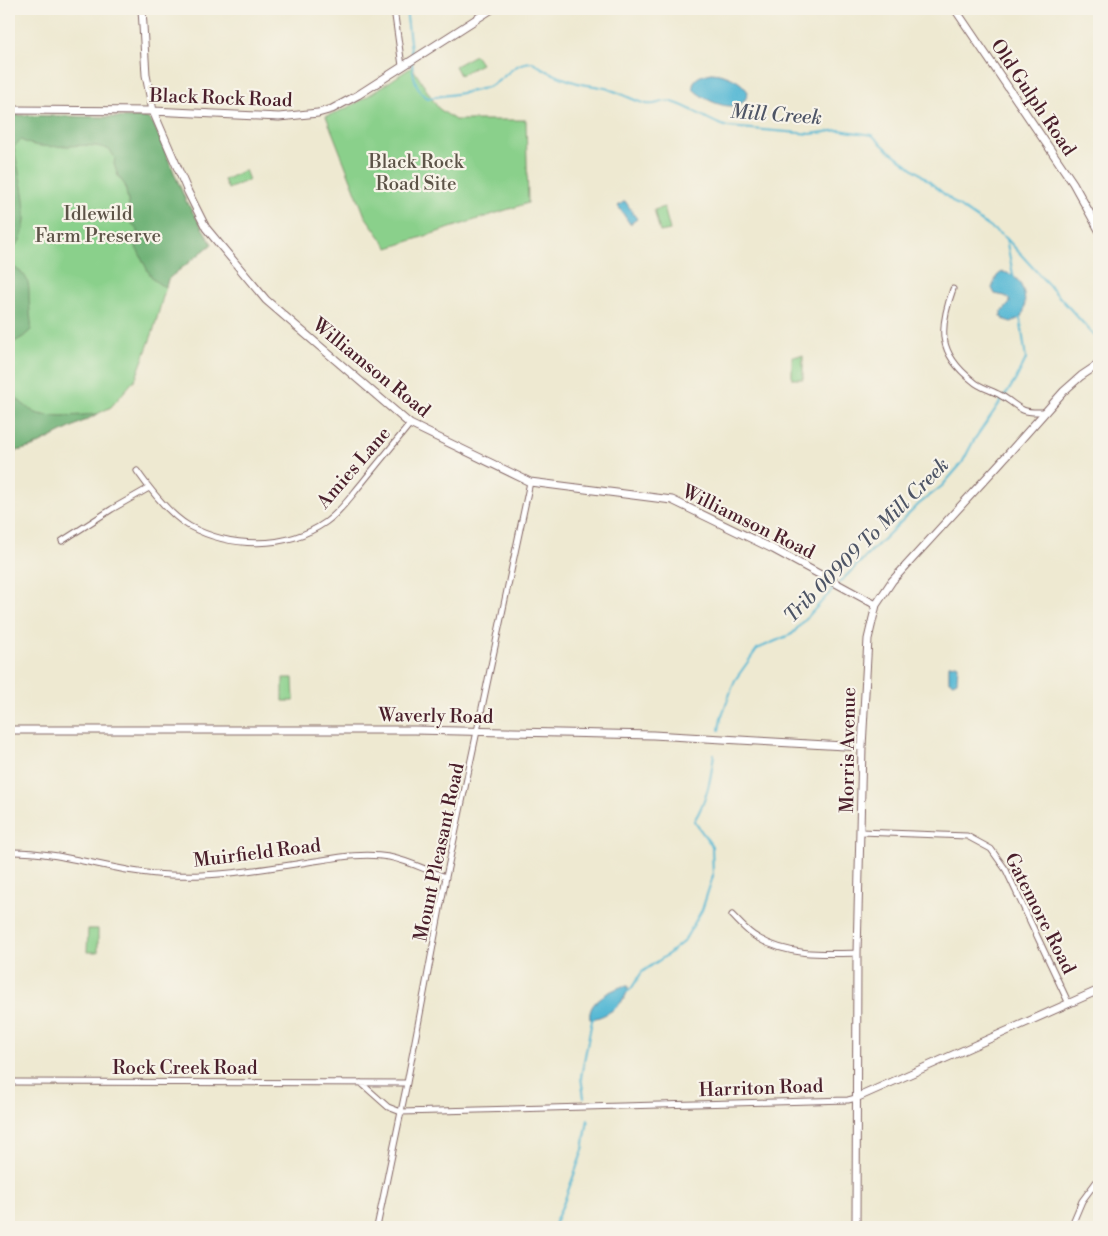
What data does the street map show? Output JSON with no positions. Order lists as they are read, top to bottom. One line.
{"streets":{"street":["Black Rock Road","Old Gulph Road","Williamson Road","Amies Lane","Waverly Road","Morris Avenue","Muirfield Road","Mount Pleasant Road","Gatemore Road","Rock Creek Road","Harriton Road"]},"crossings":[["Black Rock Road","Williamson Road"],["Williamson Road","Amies Lane"],["Williamson Road","Morris Avenue"],["Williamson Road","Mount Pleasant Road"],["Waverly Road","Morris Avenue"],["Waverly Road","Mount Pleasant Road"],["Morris Avenue","Gatemore Road"],["Morris Avenue","Harriton Road"],["Muirfield Road","Mount Pleasant Road"],["Mount Pleasant Road","Rock Creek Road"],["Mount Pleasant Road","Harriton Road"],["Gatemore Road","Harriton Road"]],"water":["Mill Creek","Trib 00909 To Mill Creek"],"parks":["Black Rock Road Site","Idlewild Farm Preserve"]}
